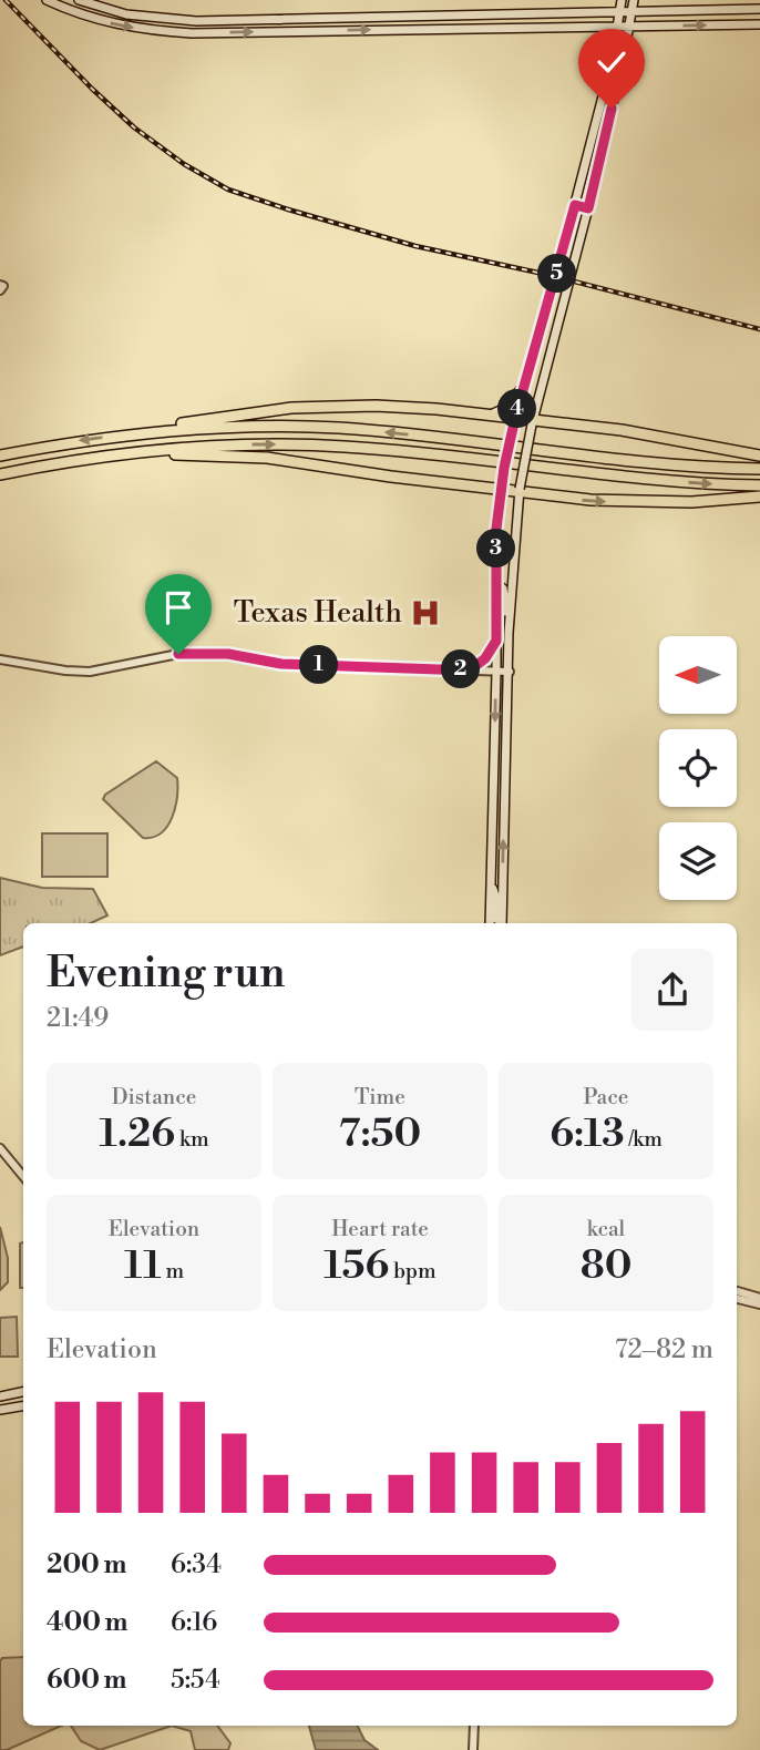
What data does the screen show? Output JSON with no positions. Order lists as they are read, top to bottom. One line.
{"places":{"hospital":["Texas Health"]},"north":"left","page":{"pins":["5","4","3","1","2"],"heading":["Evening run","21:49"],"stats":[["Distance","1.26 km"],["Time","7:50"],["Pace","6:13 /km"],["Elevation","11 m"],["Heart rate","156 bpm"],["kcal","80"]],"chart":["Elevation","72–82 m"],"list":[{"name":"200 m","note":"6:34"},{"name":"400 m","note":"6:16"},{"name":"600 m","note":"5:54"}]}}
